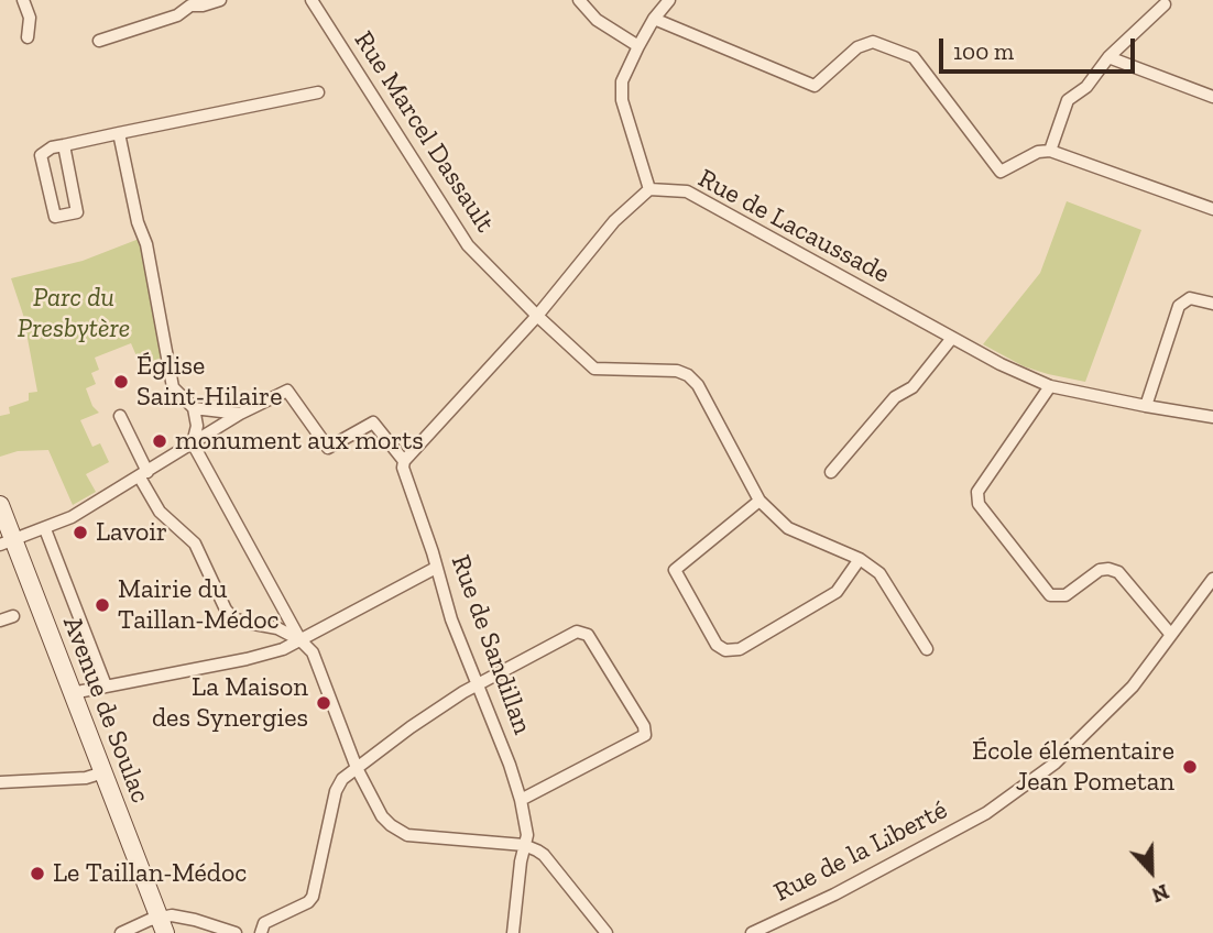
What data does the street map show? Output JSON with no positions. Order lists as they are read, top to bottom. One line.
{"streets":{"main road":["Avenue de Soulac"],"street":["Rue Marcel Dassault","Rue de Lacaussade","Rue de Sandillan","Rue de la Liberté"]},"parks":["Parc du Presbytère"],"places":["Église Saint-Hilaire","monument aux morts","Lavoir","Mairie du Taillan-Médoc","La Maison des Synergies","École élémentaire Jean Pometan","Le Taillan-Médoc"],"scale_bar":"100 m","north":"bottom"}
